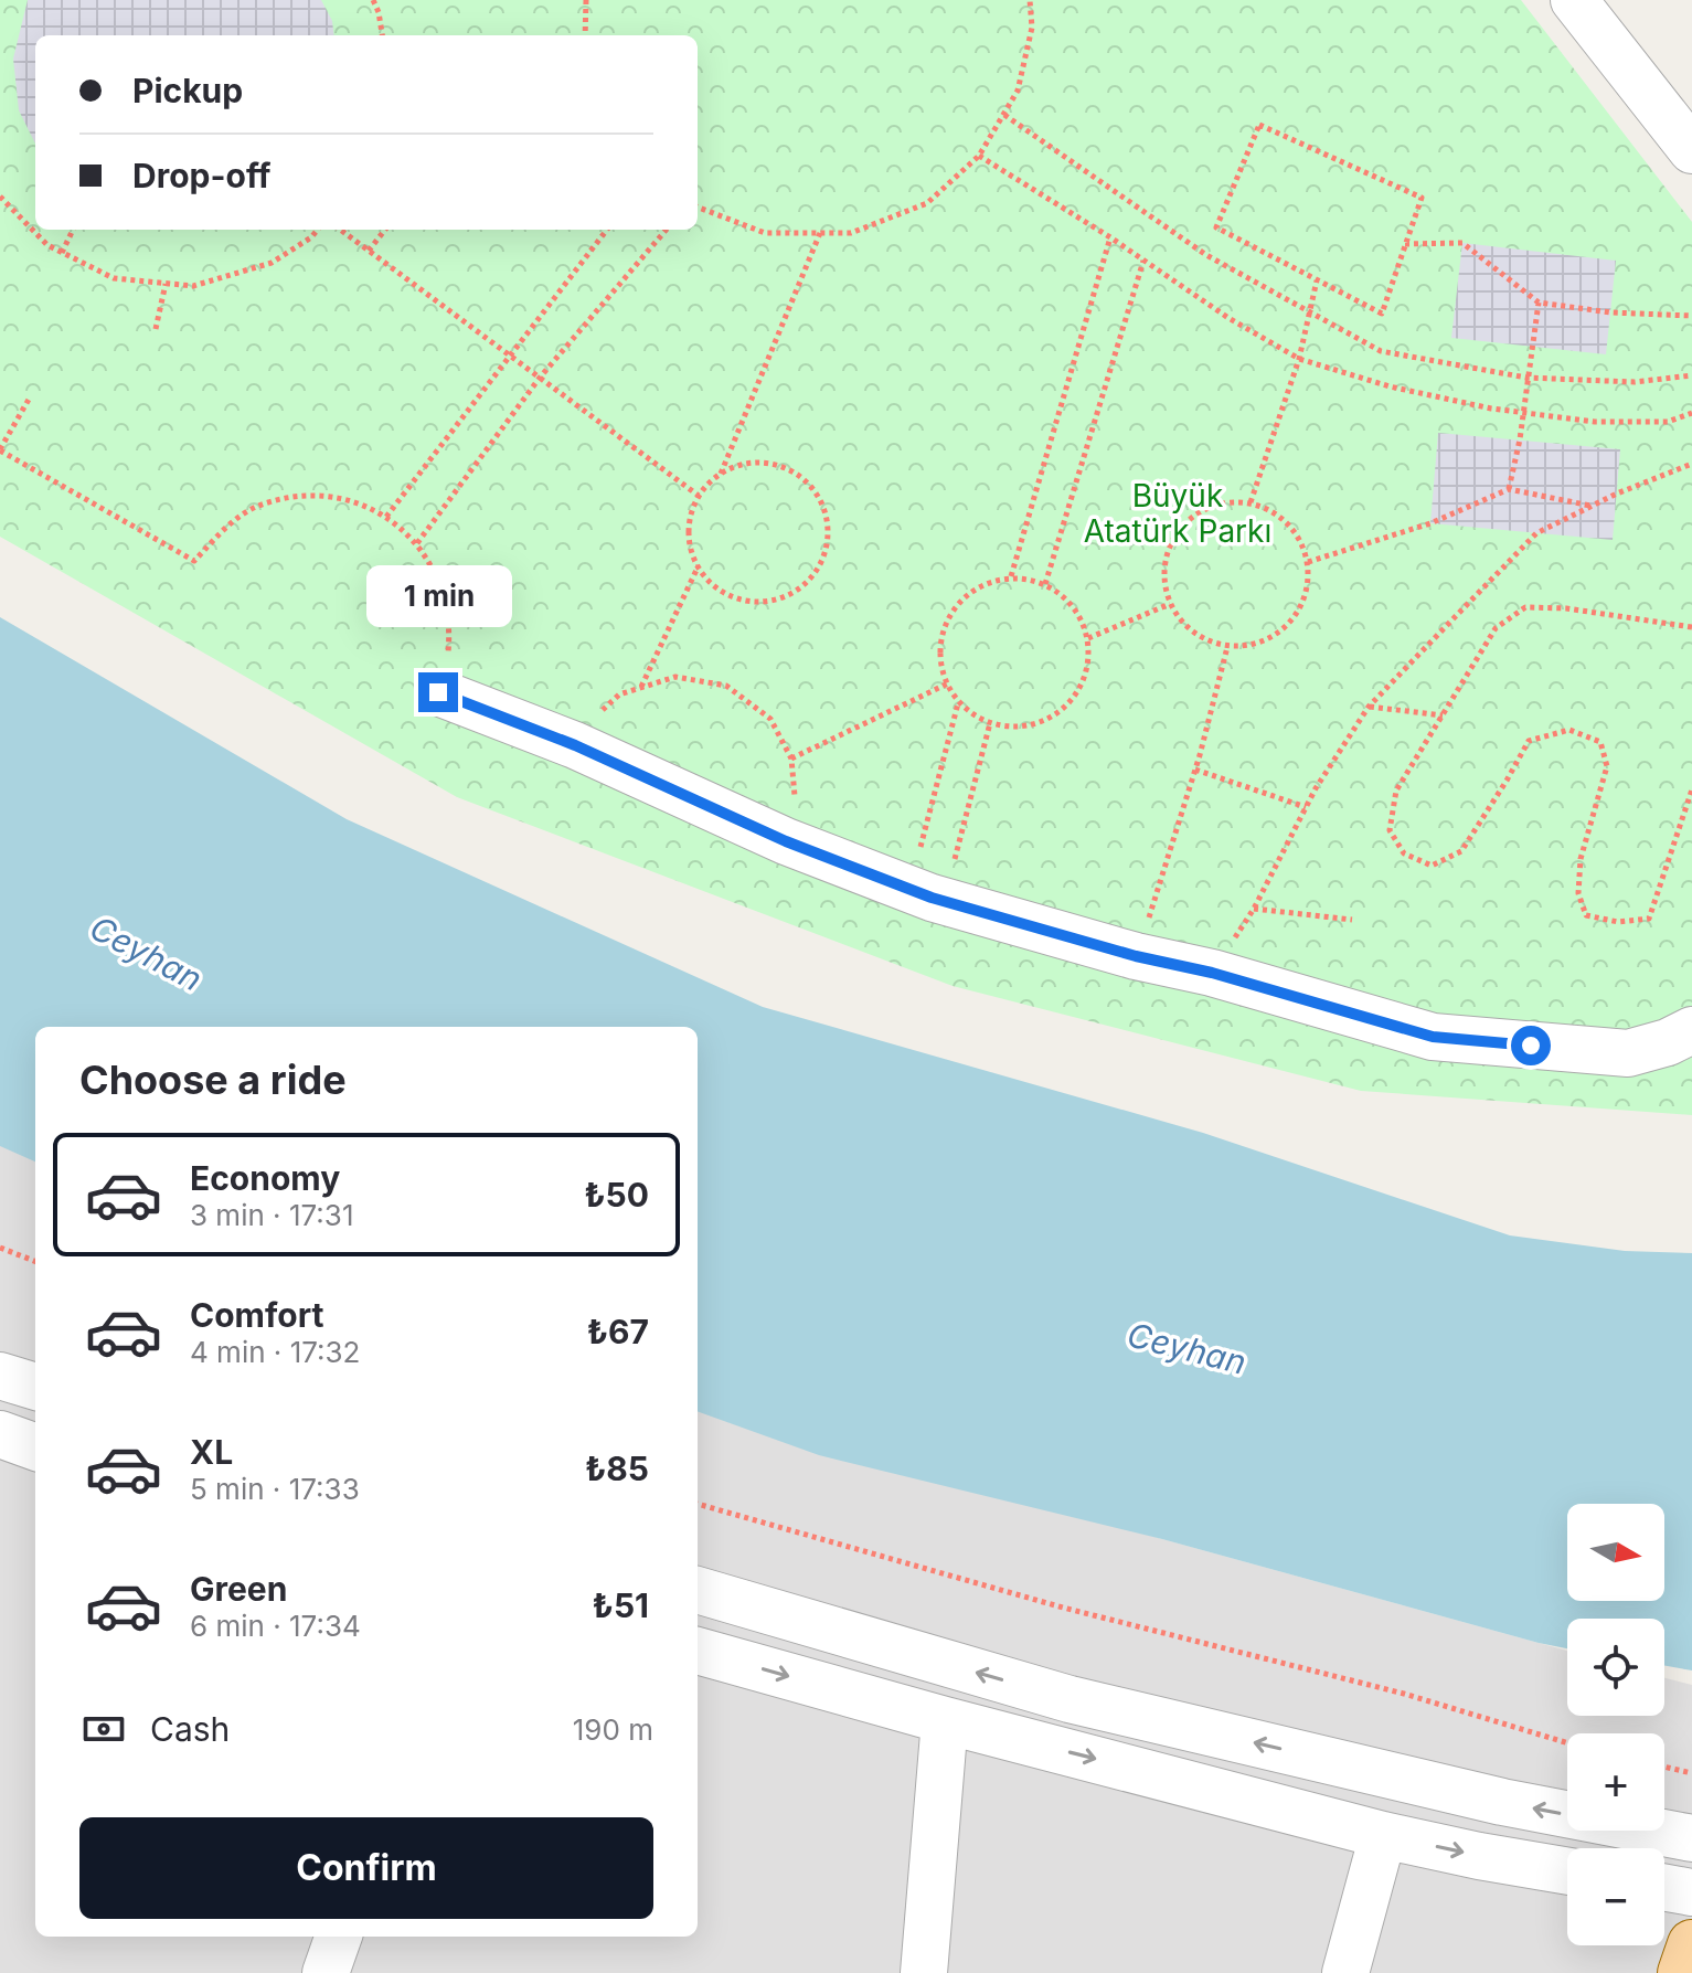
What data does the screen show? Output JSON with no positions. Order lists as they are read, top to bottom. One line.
{"water":["Ceyhan"],"parks":["Büyük Atatürk Parkı"],"north":"right","page":{"banner":["Pickup","Drop-off"],"bubble":"1 min","heading":"Choose a ride","list":[{"name":"Economy","note":"3 min · 17:31","value":"₺50"},{"name":"Comfort","note":"4 min · 17:32","value":"₺67"},{"name":"XL","note":"5 min · 17:33","value":"₺85"},{"name":"Green","note":"6 min · 17:34","value":"₺51"}],"map_buttons":["+","−"],"pay":["Cash","190 m"],"buttons":"Confirm"}}
